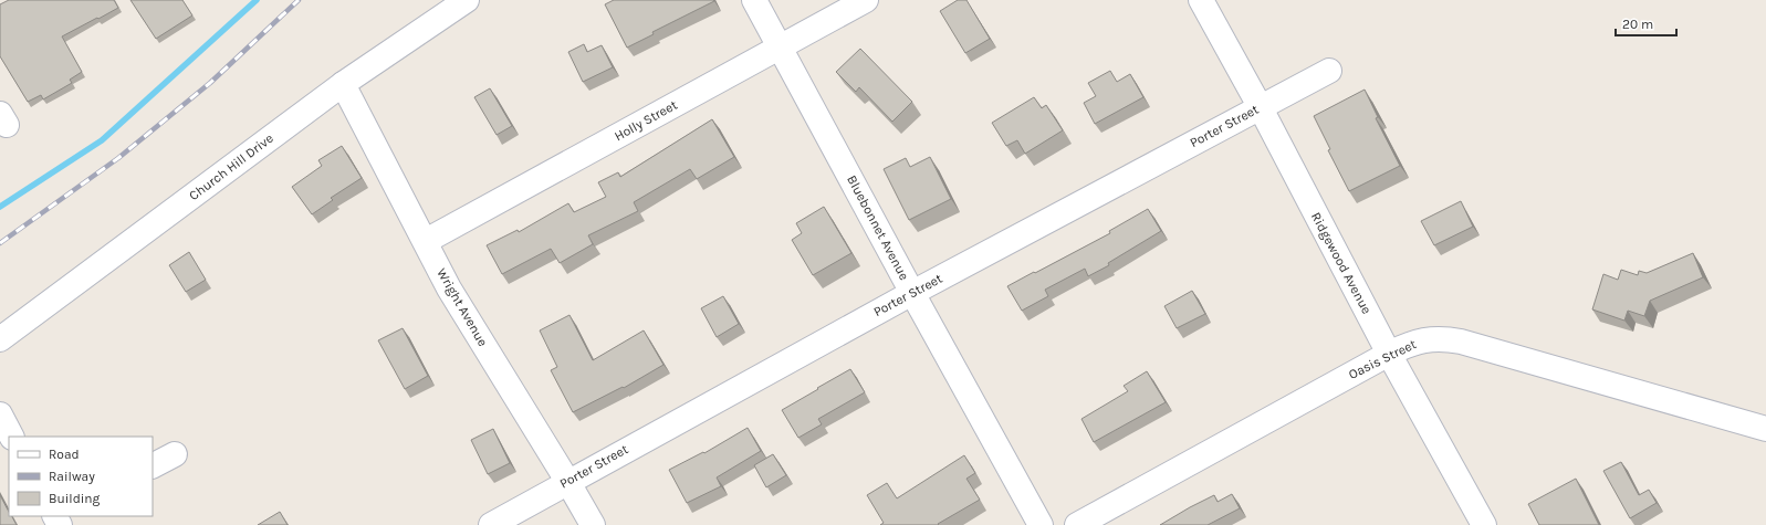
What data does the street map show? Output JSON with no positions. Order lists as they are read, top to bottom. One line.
{"streets":{"street":["Holly Street","Porter Street","Church Hill Drive","Bluebonnet Avenue","Ridgewood Avenue","Wright Avenue","Oasis Street"]},"crossings":[["Holly Street","Bluebonnet Avenue"],["Holly Street","Wright Avenue"],["Porter Street","Bluebonnet Avenue"],["Porter Street","Ridgewood Avenue"],["Porter Street","Wright Avenue"],["Church Hill Drive","Wright Avenue"],["Ridgewood Avenue","Oasis Street"]],"legend":["Road","Railway","Building"],"scale_bar":"20 m"}
